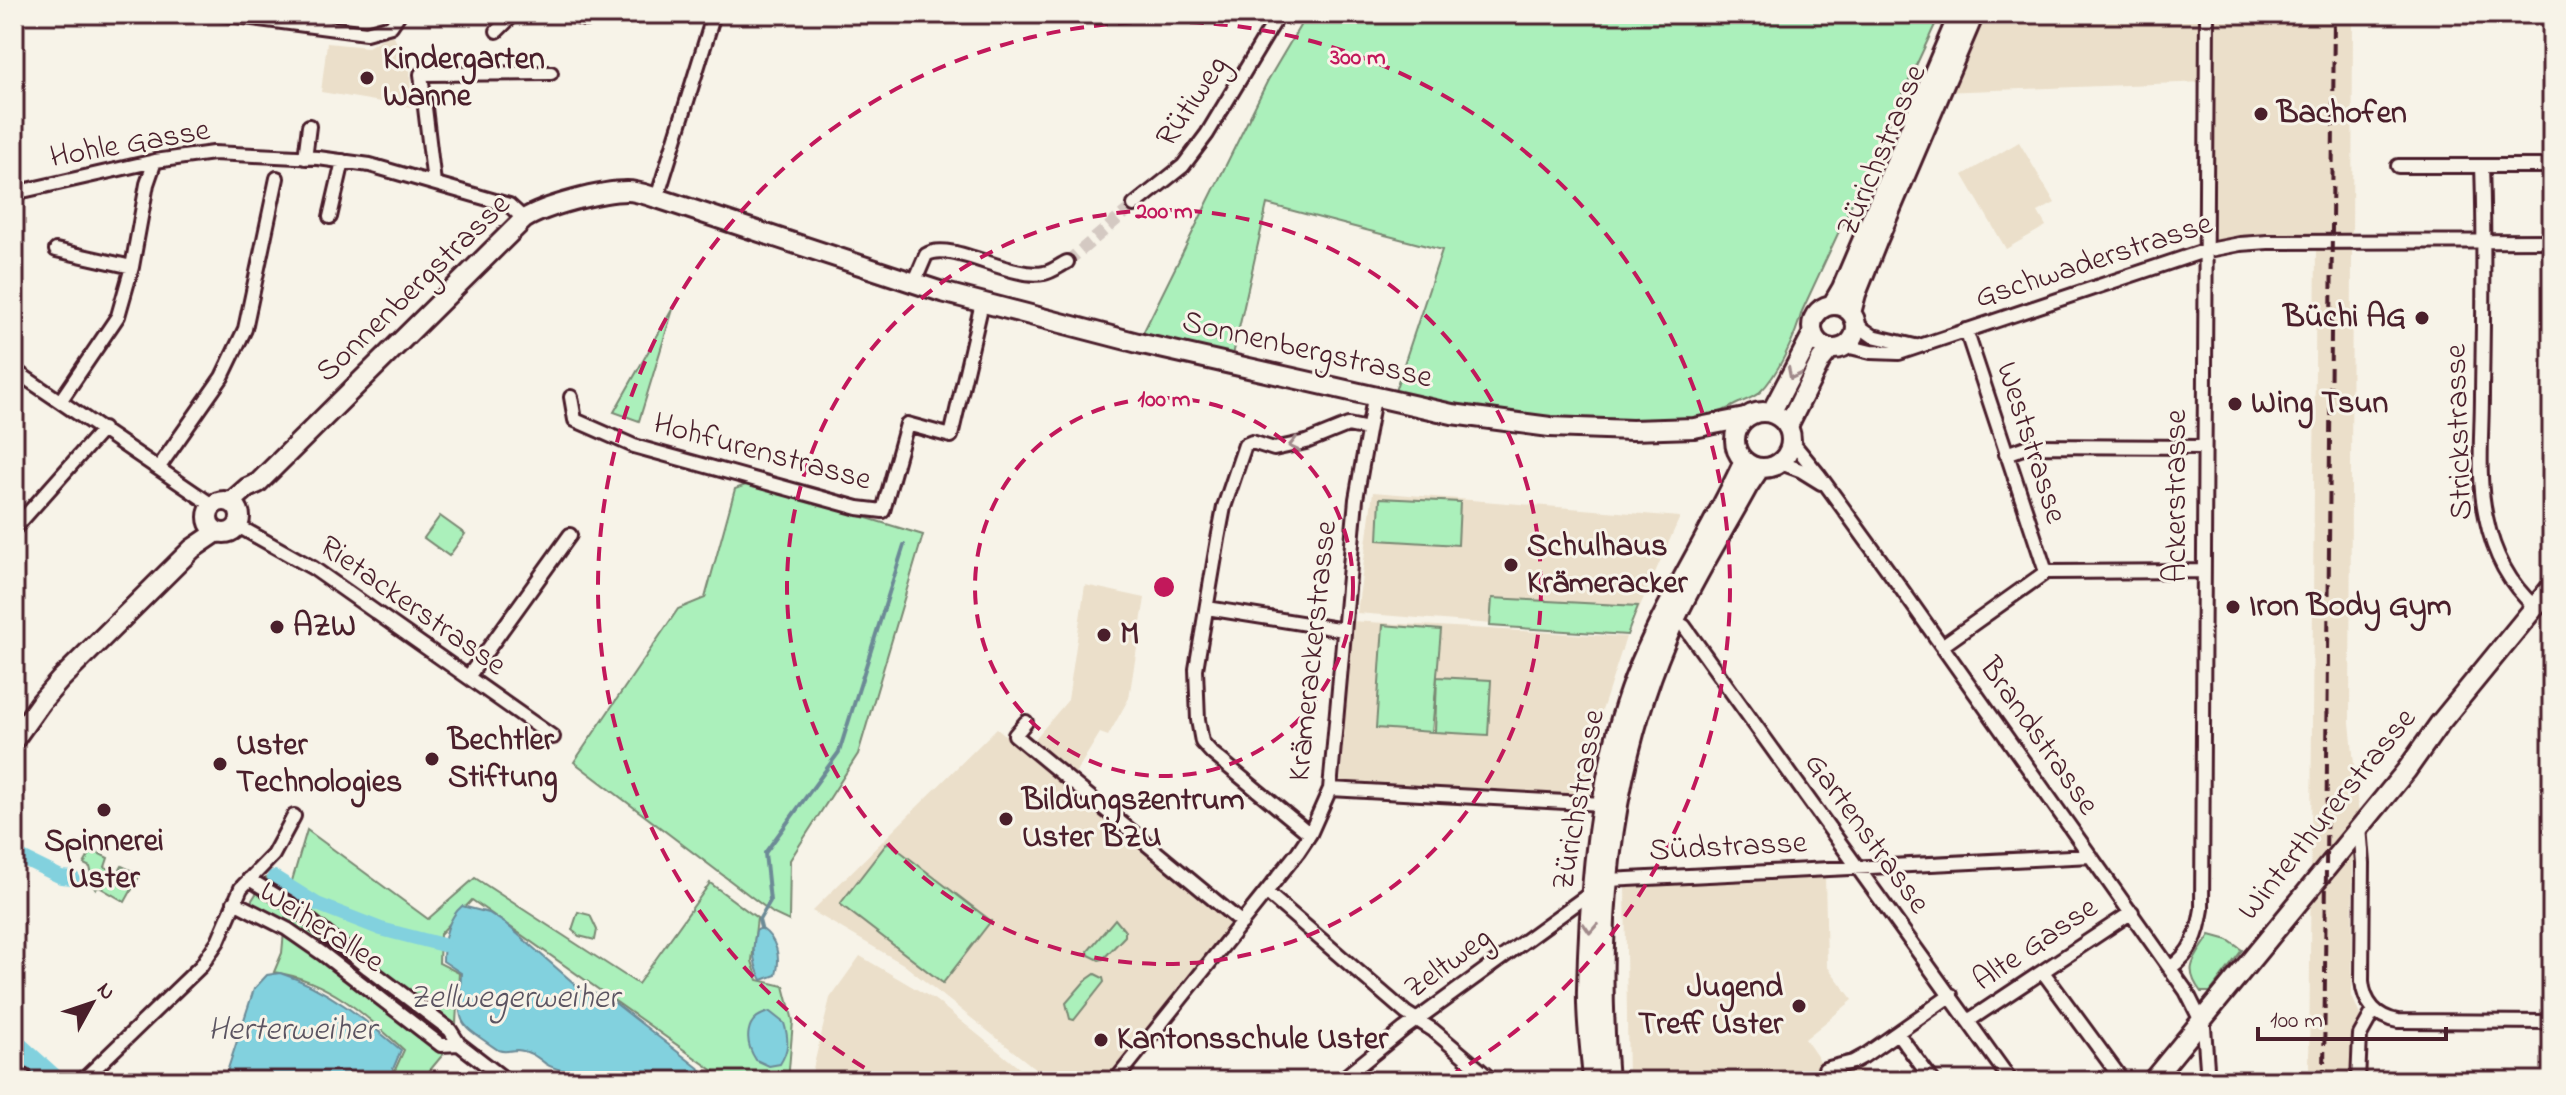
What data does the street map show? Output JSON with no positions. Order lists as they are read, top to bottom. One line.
{"streets":{"main road":["Zürichstrasse","Sonnenbergstrasse","Winterthurerstrasse"],"street":["Rütiweg","Hohle Gasse","Gschwaderstrasse","Strickstrasse","Weststrasse","Hohfurenstrasse","Ackerstrasse","Rietackerstrasse","Krämerackerstrasse","Brandstrasse","Gartenstrasse","Südstrasse","Weiherallee","Alte Gasse","Zeltweg"]},"crossings":[["Hohle Gasse","Sonnenbergstrasse"],["Zürichstrasse","Gschwaderstrasse"],["Zürichstrasse","Sonnenbergstrasse"],["Zürichstrasse","Brandstrasse"],["Zürichstrasse","Gartenstrasse"],["Zürichstrasse","Südstrasse"],["Zürichstrasse","Zeltweg"],["Gschwaderstrasse","Strickstrasse"],["Gschwaderstrasse","Weststrasse"],["Gschwaderstrasse","Ackerstrasse"],["Sonnenbergstrasse","Hohfurenstrasse"],["Sonnenbergstrasse","Rietackerstrasse"],["Sonnenbergstrasse","Krämerackerstrasse"],["Sonnenbergstrasse","Brandstrasse"],["Strickstrasse","Winterthurerstrasse"],["Ackerstrasse","Brandstrasse"],["Brandstrasse","Winterthurerstrasse"],["Brandstrasse","Südstrasse"],["Brandstrasse","Alte Gasse"],["Gartenstrasse","Südstrasse"],["Gartenstrasse","Alte Gasse"]],"water":["Zellwegerweiher","Herterweiher"],"places":["Kindergarten Wanne","Bachofen","Büchi AG","Wing Tsun","Schulhaus Krämeracker","Iron Body Gym","AZW","M","Bechtler Stiftung","Uster Technologies","Spinnerei Uster","Bildungszentrum Uster BZU","Jugend Treff Uster","Kantonsschule Uster"],"scale_bar":"100 m","north":"top right","rings":["300 m","200 m","100 m"]}
